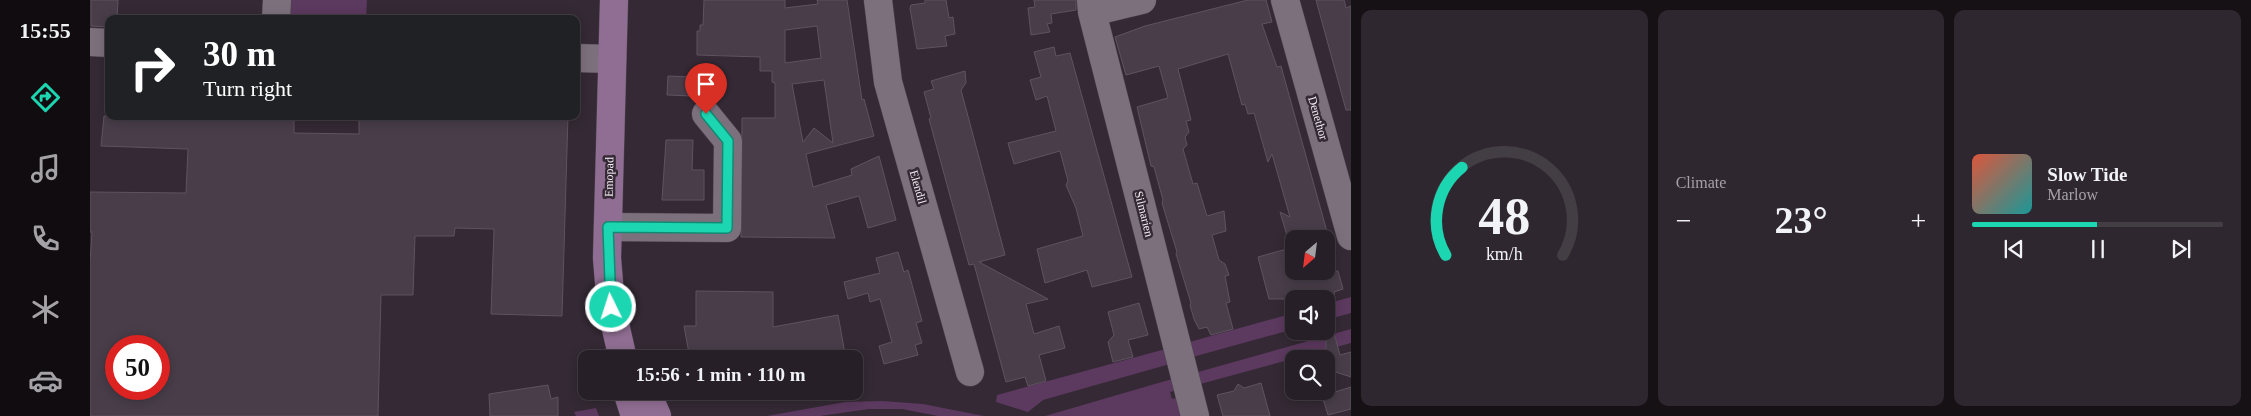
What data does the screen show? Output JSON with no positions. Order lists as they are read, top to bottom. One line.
{"streets":{"main road":["Emopad"],"street":["Denethor","Elendil","Silmarien"]},"north":"bottom left","page":{"tabs":"15:55","tile":"Climate","turn":["30 m","Turn right"],"song":["Slow Tide","Marlow"],"heat":["−","23°","+"],"limit":"50","trip":"15:56 · 1 min · 110 m","gauge":["48","km/h"]}}
